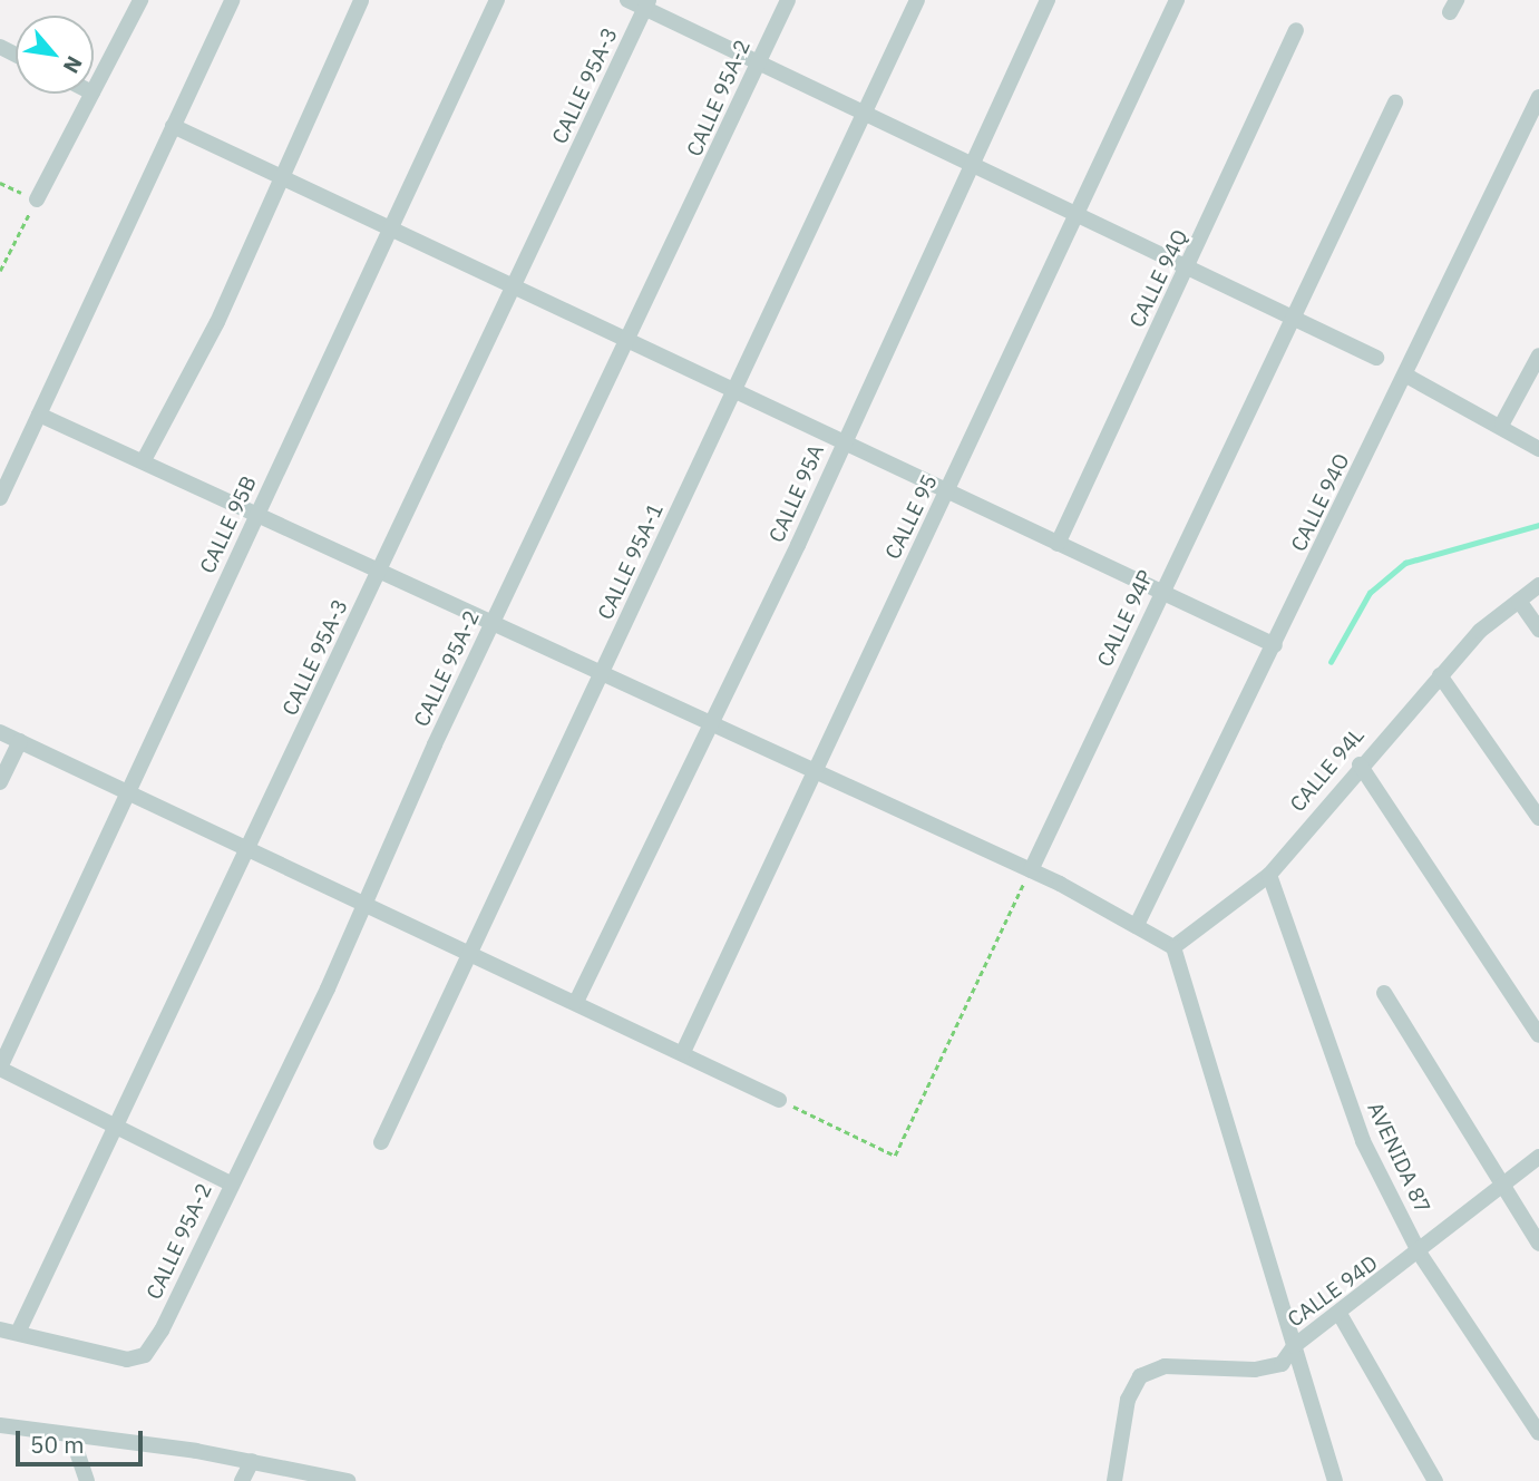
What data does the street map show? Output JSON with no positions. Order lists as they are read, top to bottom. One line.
{"streets":{"street":["CALLE 95A-3","CALLE 95A-2","CALLE 94Q","CALLE 95A","CALLE 94O","CALLE 95","CALLE 95B","CALLE 95A-1","CALLE 94P","CALLE 94L","AVENIDA 87","CALLE 94D"]},"crossings":[["CALLE 95A-3","CALLE 95A-2"],["CALLE 94L","AVENIDA 87"],["AVENIDA 87","CALLE 94D"]],"scale_bar":"50 m","north":"bottom right"}
